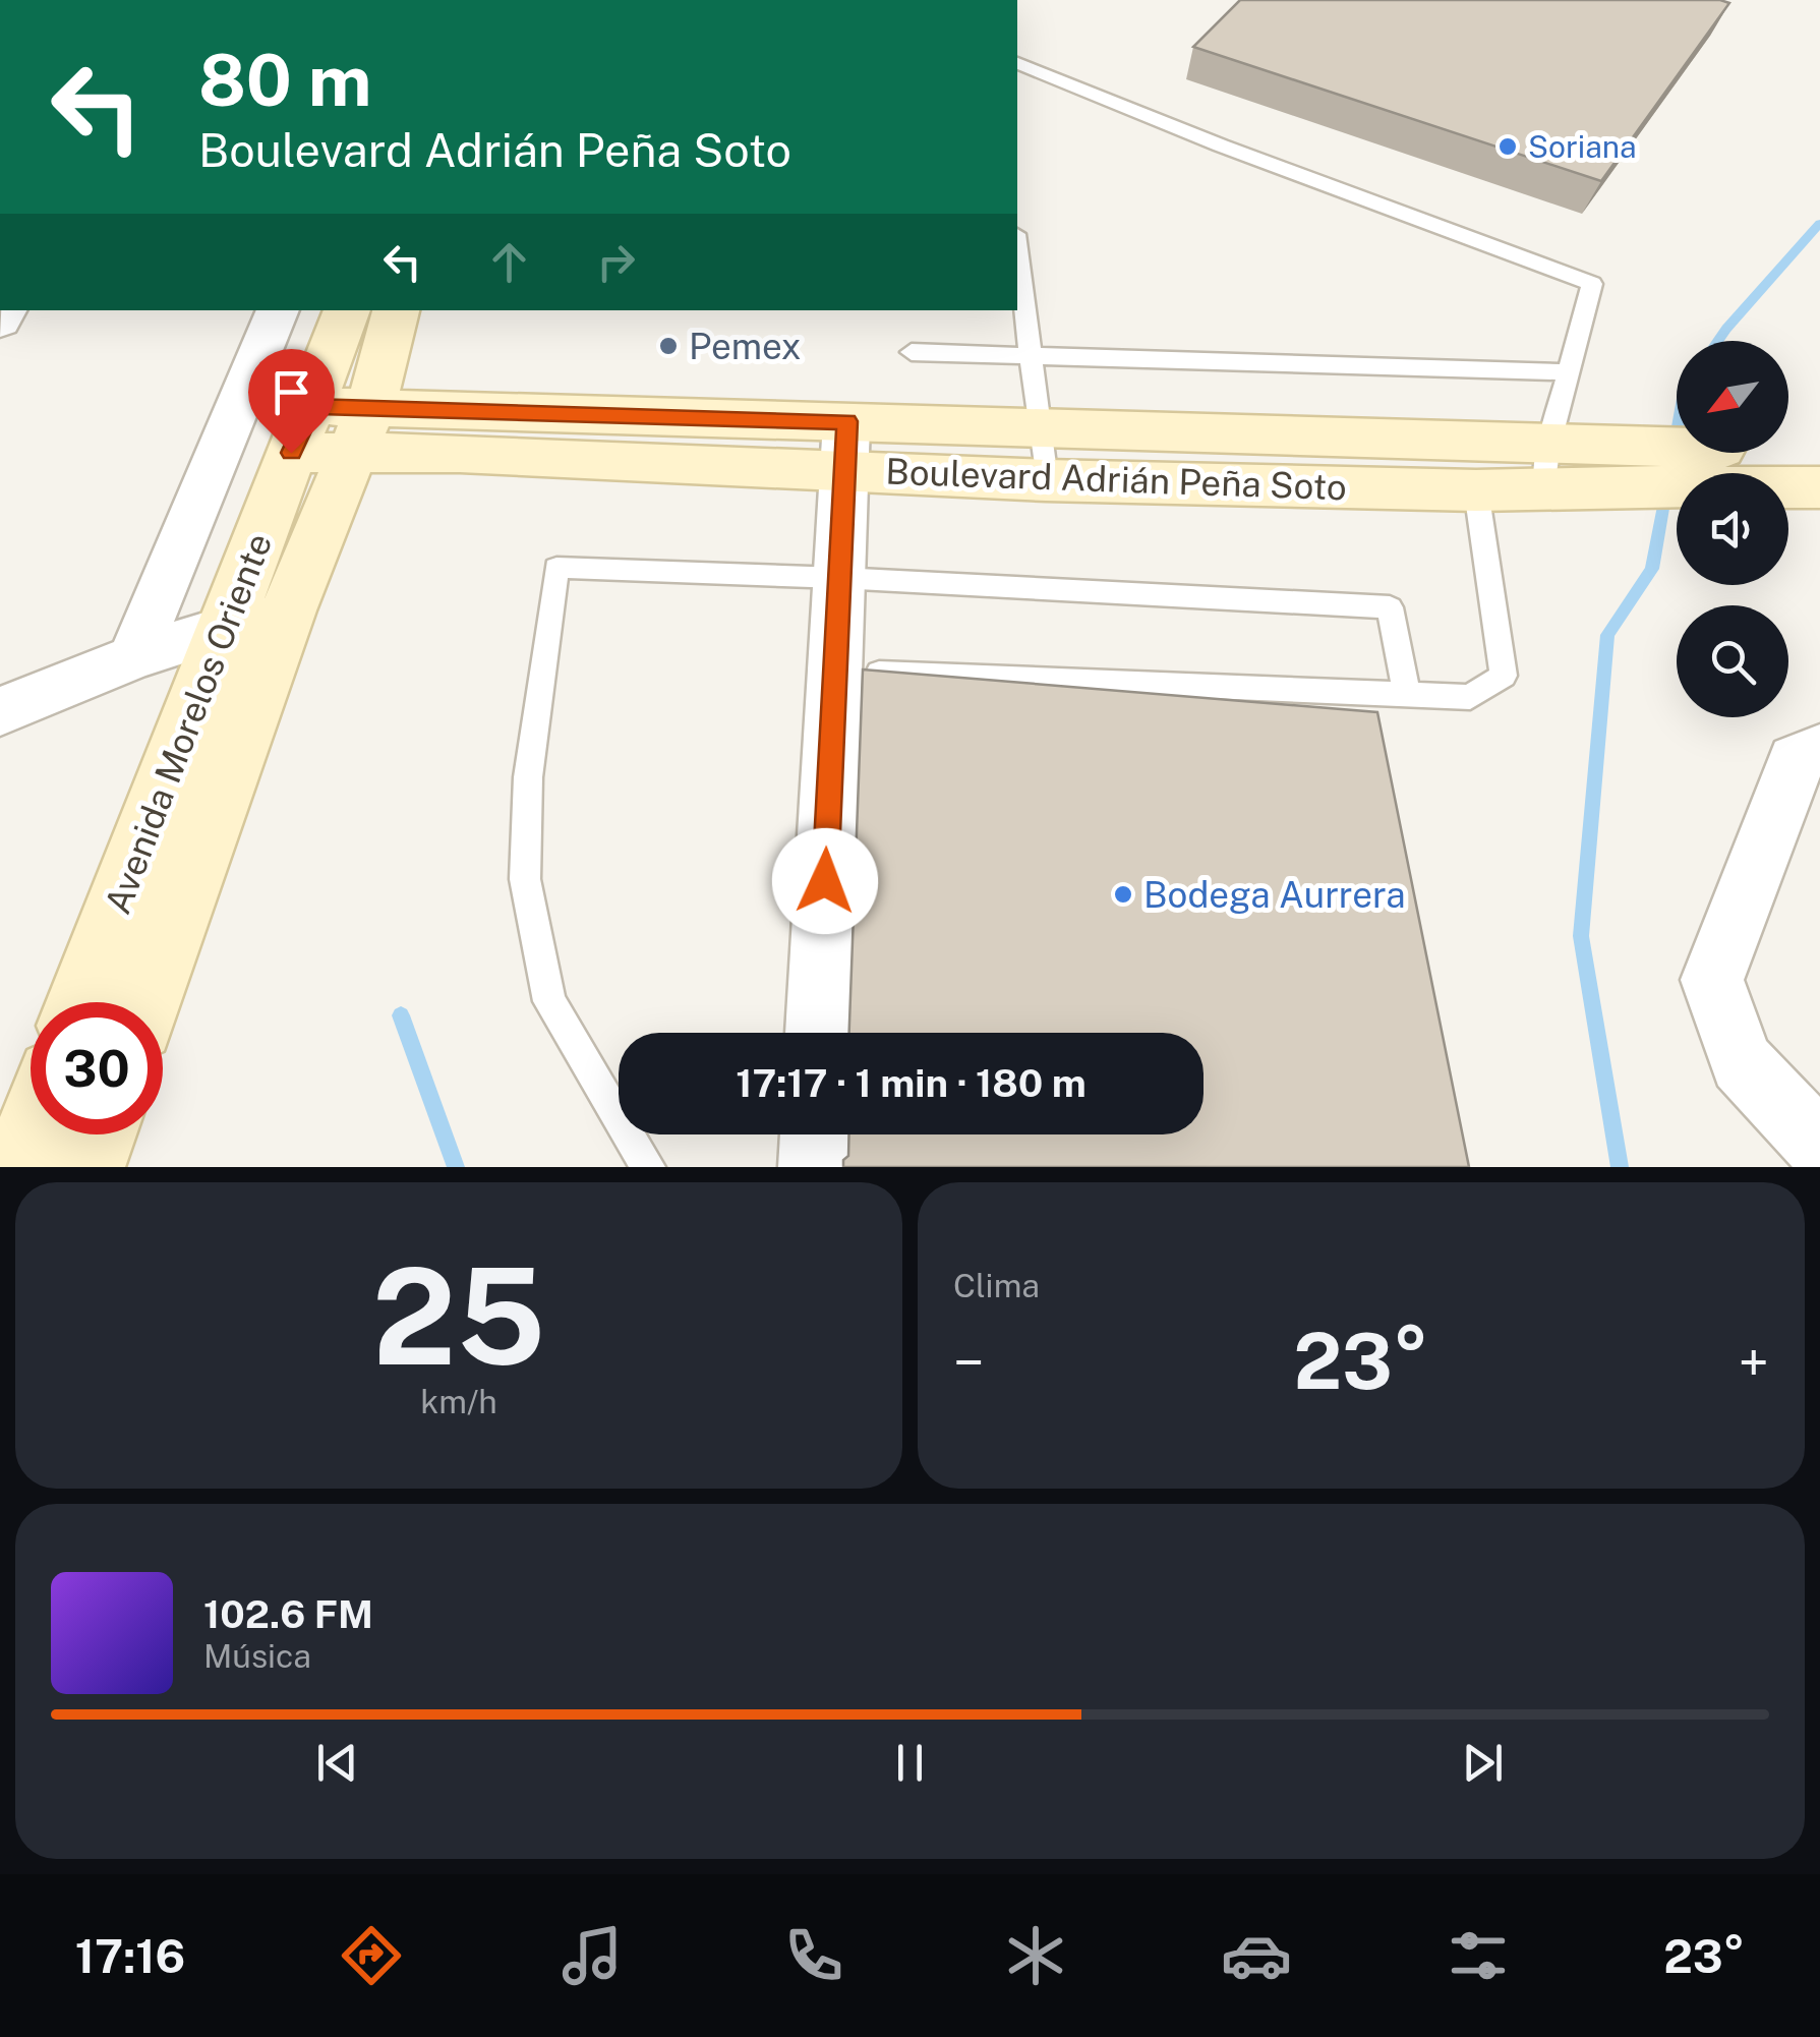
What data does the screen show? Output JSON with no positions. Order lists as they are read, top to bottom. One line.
{"streets":{"main road":["Boulevard Adrián Peña Soto","Avenida Morelos Oriente"]},"crossings":[["Boulevard Adrián Peña Soto","Avenida Morelos Oriente"]],"places":["Soriana","Pemex","Bodega Aurrera"],"north":"bottom left","page":{"turn":["80 m","Boulevard Adrián Peña Soto"],"limit":"30","trip":"17:17 · 1 min · 180 m","tile":[["25","km/h"],"Clima"],"heat":["−","23°","+"],"song":["102.6 FM","Música"],"tabs":["17:16","23°"]}}
